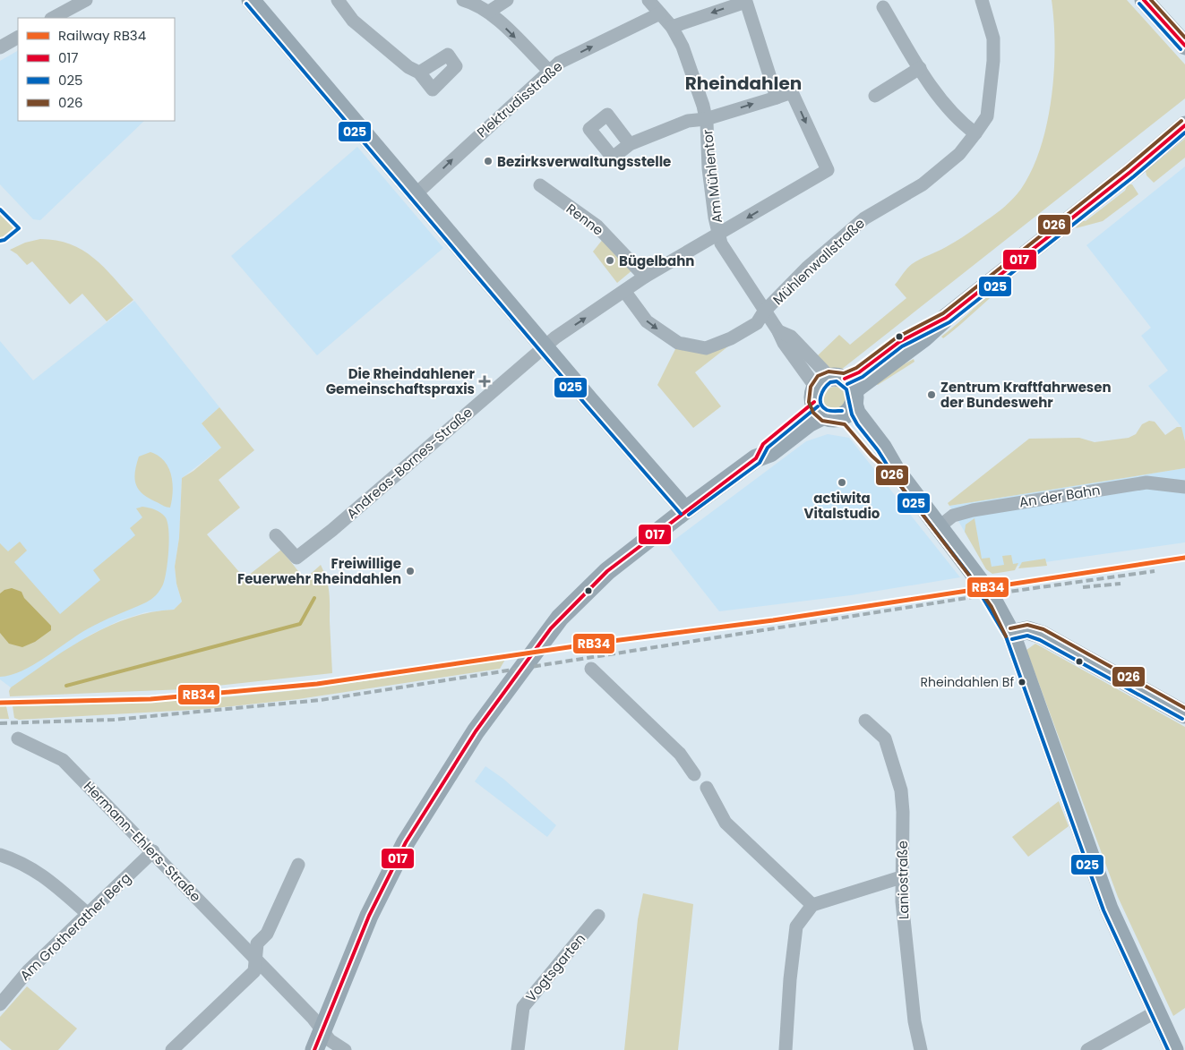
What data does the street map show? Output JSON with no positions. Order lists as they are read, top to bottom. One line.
{"streets":{"street":["Plektrudisstraße","Am Mühlentor","Renne","Mühlenwallstraße","Andreas-Bornes-Straße","An der Bahn","Hermann-Ehlers-Straße","Laniostraße","Am Grotherather Berg","Vogtsgarten"]},"crossings":[["Plektrudisstraße","Am Mühlentor"],["Am Mühlentor","Mühlenwallstraße"],["Hermann-Ehlers-Straße","Am Grotherather Berg"]],"districts":["Rheindahlen"],"places":{"other":["Bezirksverwaltungsstelle","Bügelbahn","Zentrum Kraftfahrwesen der Bundeswehr","actiwita Vitalstudio","Freiwillige Feuerwehr Rheindahlen","Rheindahlen Bf"],"health":["Die Rheindahlener Gemeinschaftspraxis"]},"lines":["transit line 017","transit line 026","transit line 025","rail line RB34"],"legend":["Railway RB34","017","025","026"]}
